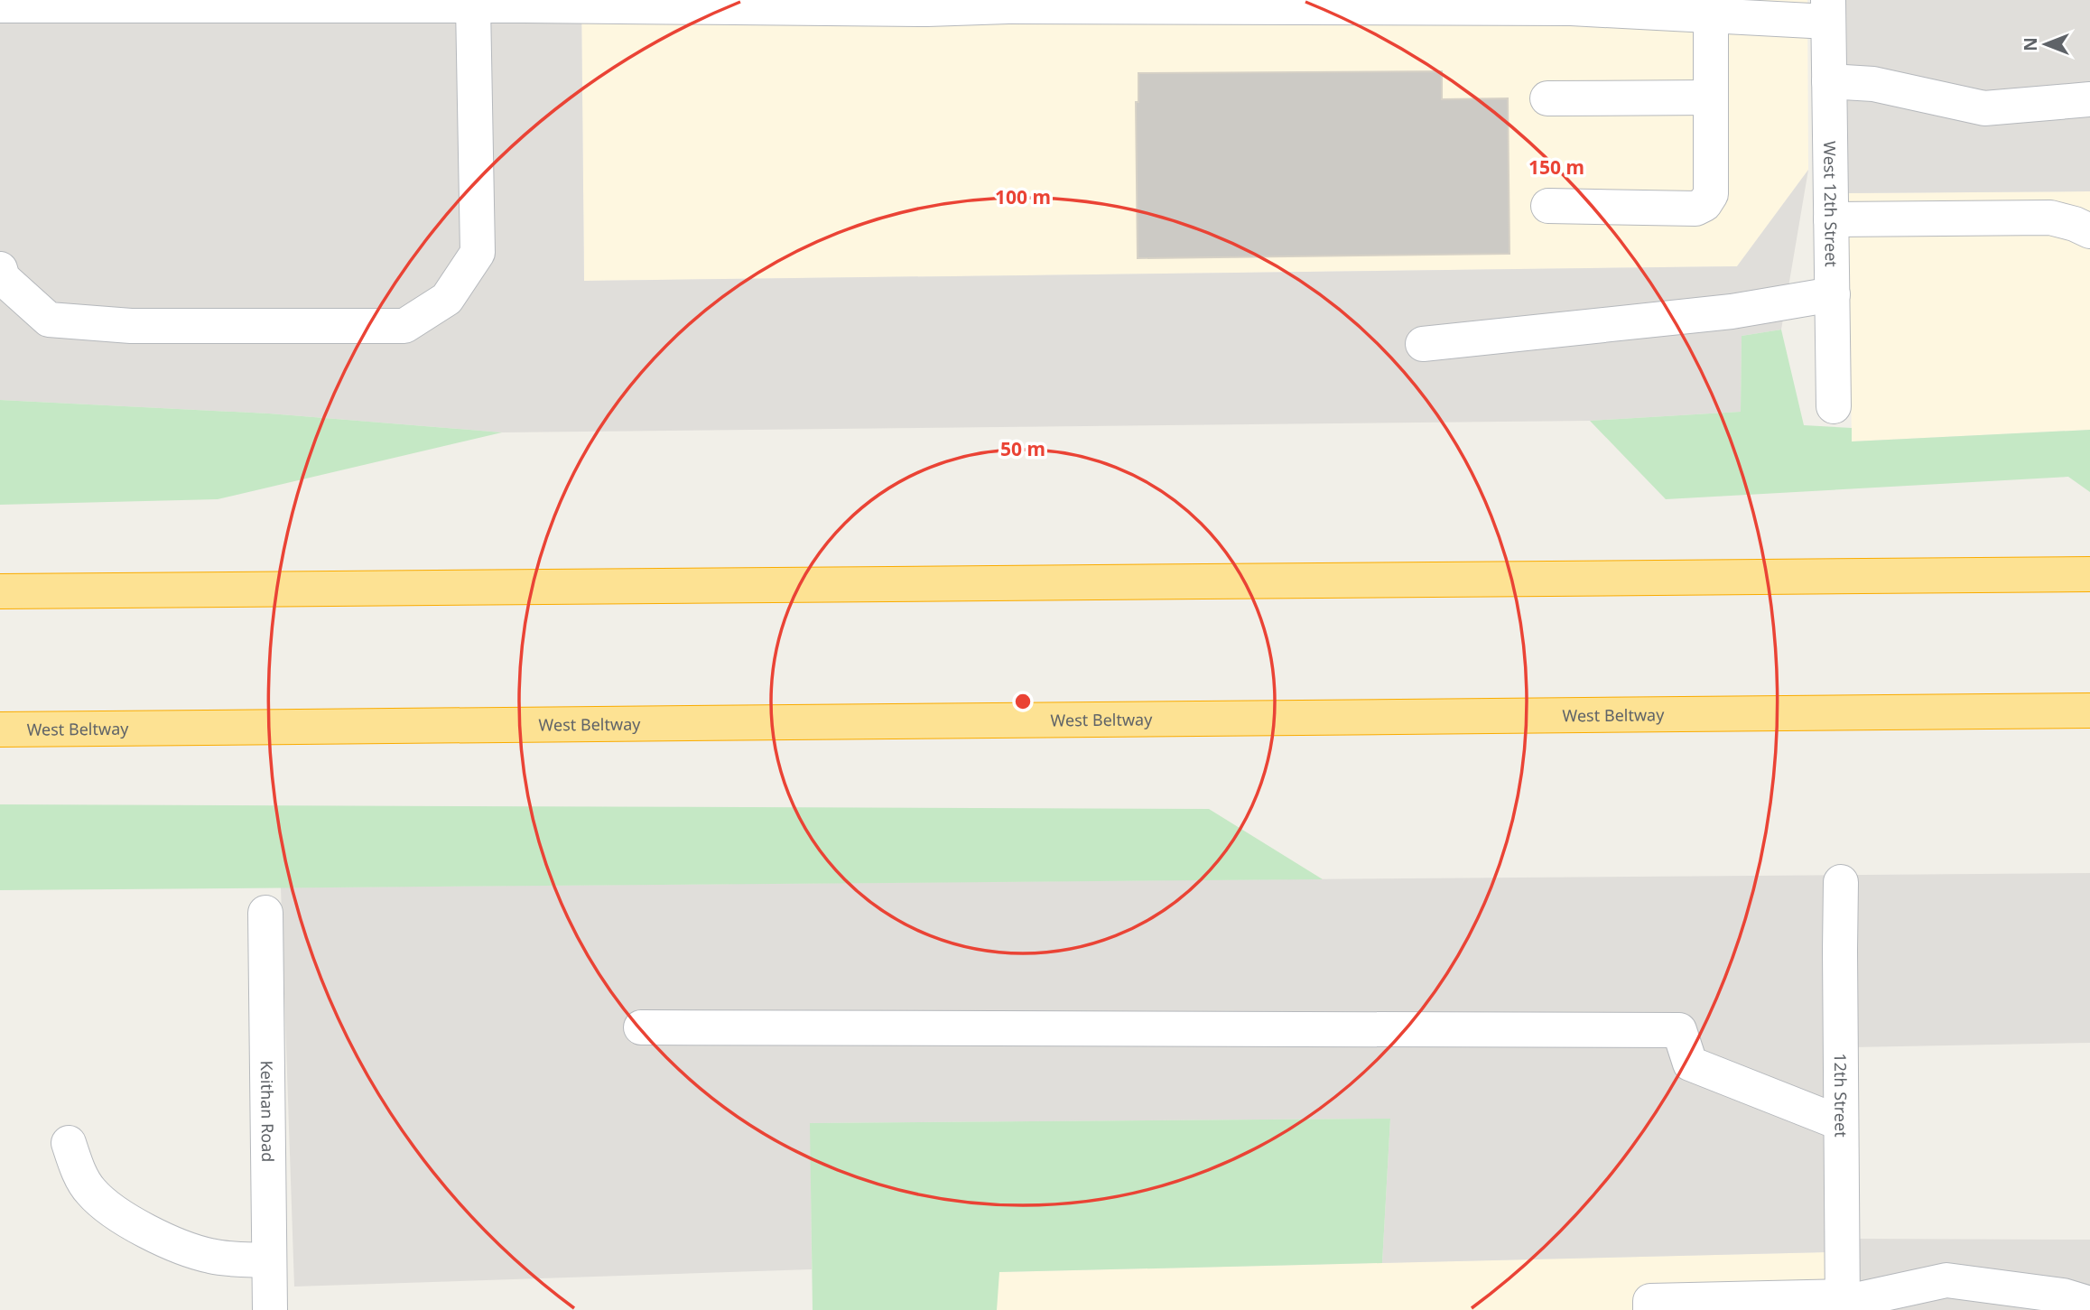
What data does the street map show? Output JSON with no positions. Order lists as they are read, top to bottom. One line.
{"streets":{"highway":["West Beltway"],"street":["West 12th Street","12th Street","Keithan Road"]},"north":"left","rings":["150 m","100 m","50 m"]}
